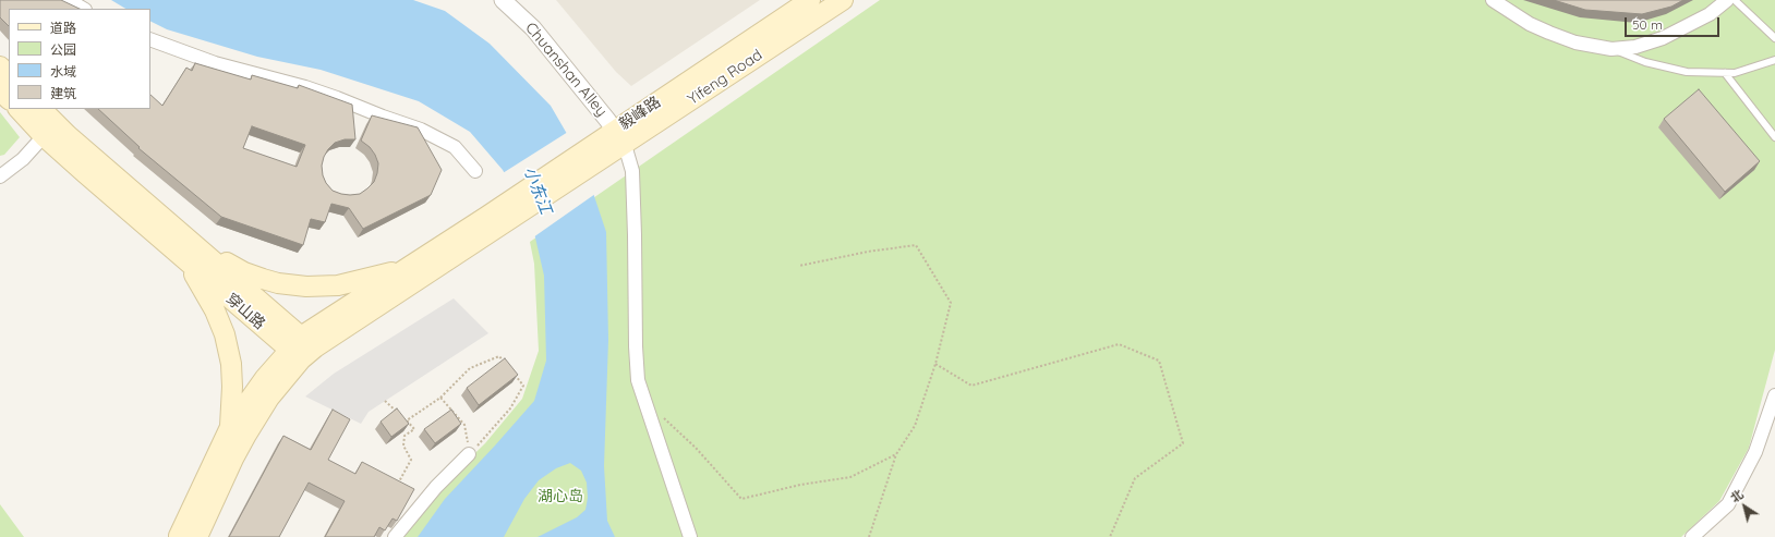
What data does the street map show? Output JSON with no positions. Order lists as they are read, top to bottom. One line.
{"streets":{"main road":["Yifeng Road","毅峰路","穿山路"],"street":["Chuanshan Alley"]},"crossings":[["Chuanshan Alley","Yifeng Road"],["Chuanshan Alley","毅峰路"],["Yifeng Road","毅峰路"]],"water":["小东江"],"parks":["湖心岛"],"legend":["道路","公园","水域","建筑"],"scale_bar":"50 m","north":"top left"}
